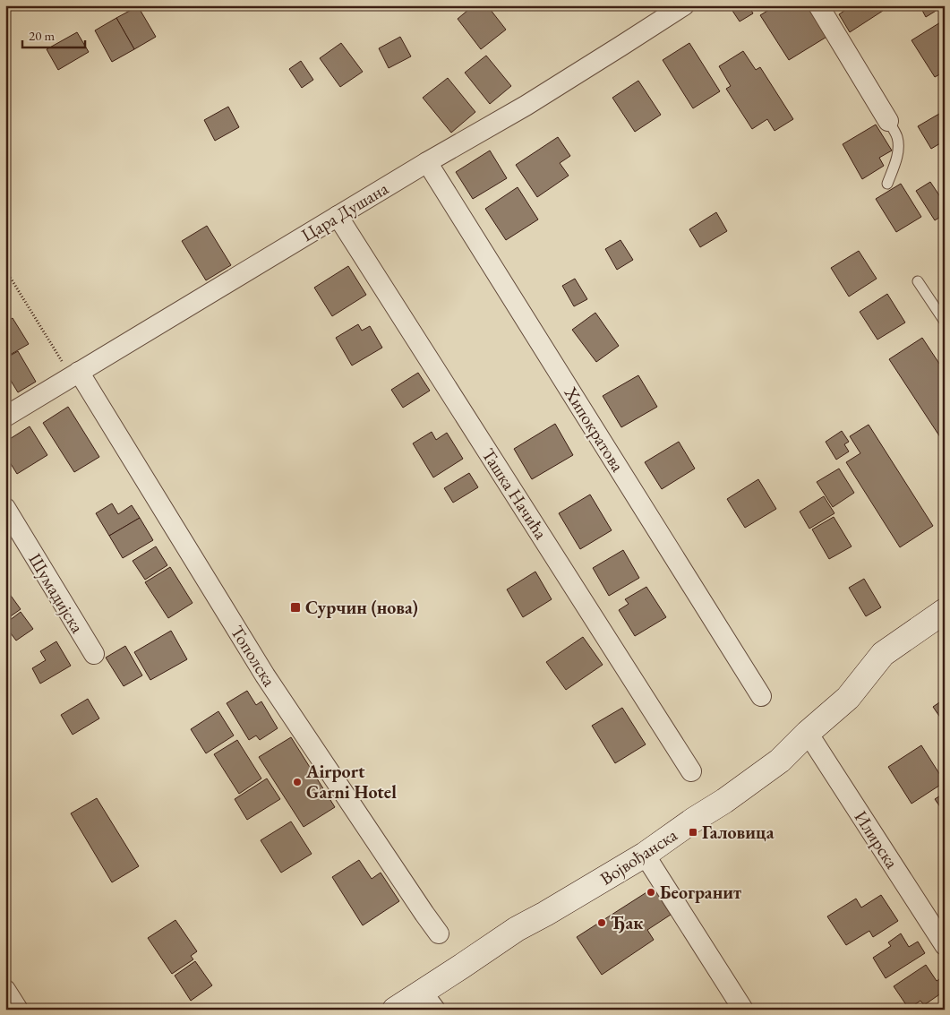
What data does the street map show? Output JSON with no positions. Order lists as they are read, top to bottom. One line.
{"streets":{"main road":["Војвођанска"],"street":["Цара Душана","Хипократова","Ташка Начића","Шумадијска","Тополска","Илирска"]},"crossings":[["Цара Душана","Хипократова"],["Цара Душана","Ташка Начића"],["Цара Душана","Тополска"],["Илирска","Војвођанска"]],"places":{"transit":["Сурчин (нова)","Галовица"],"other":["Airport Garni Hotel","Београнит","Ђак"]},"scale_bar":"20 m"}
